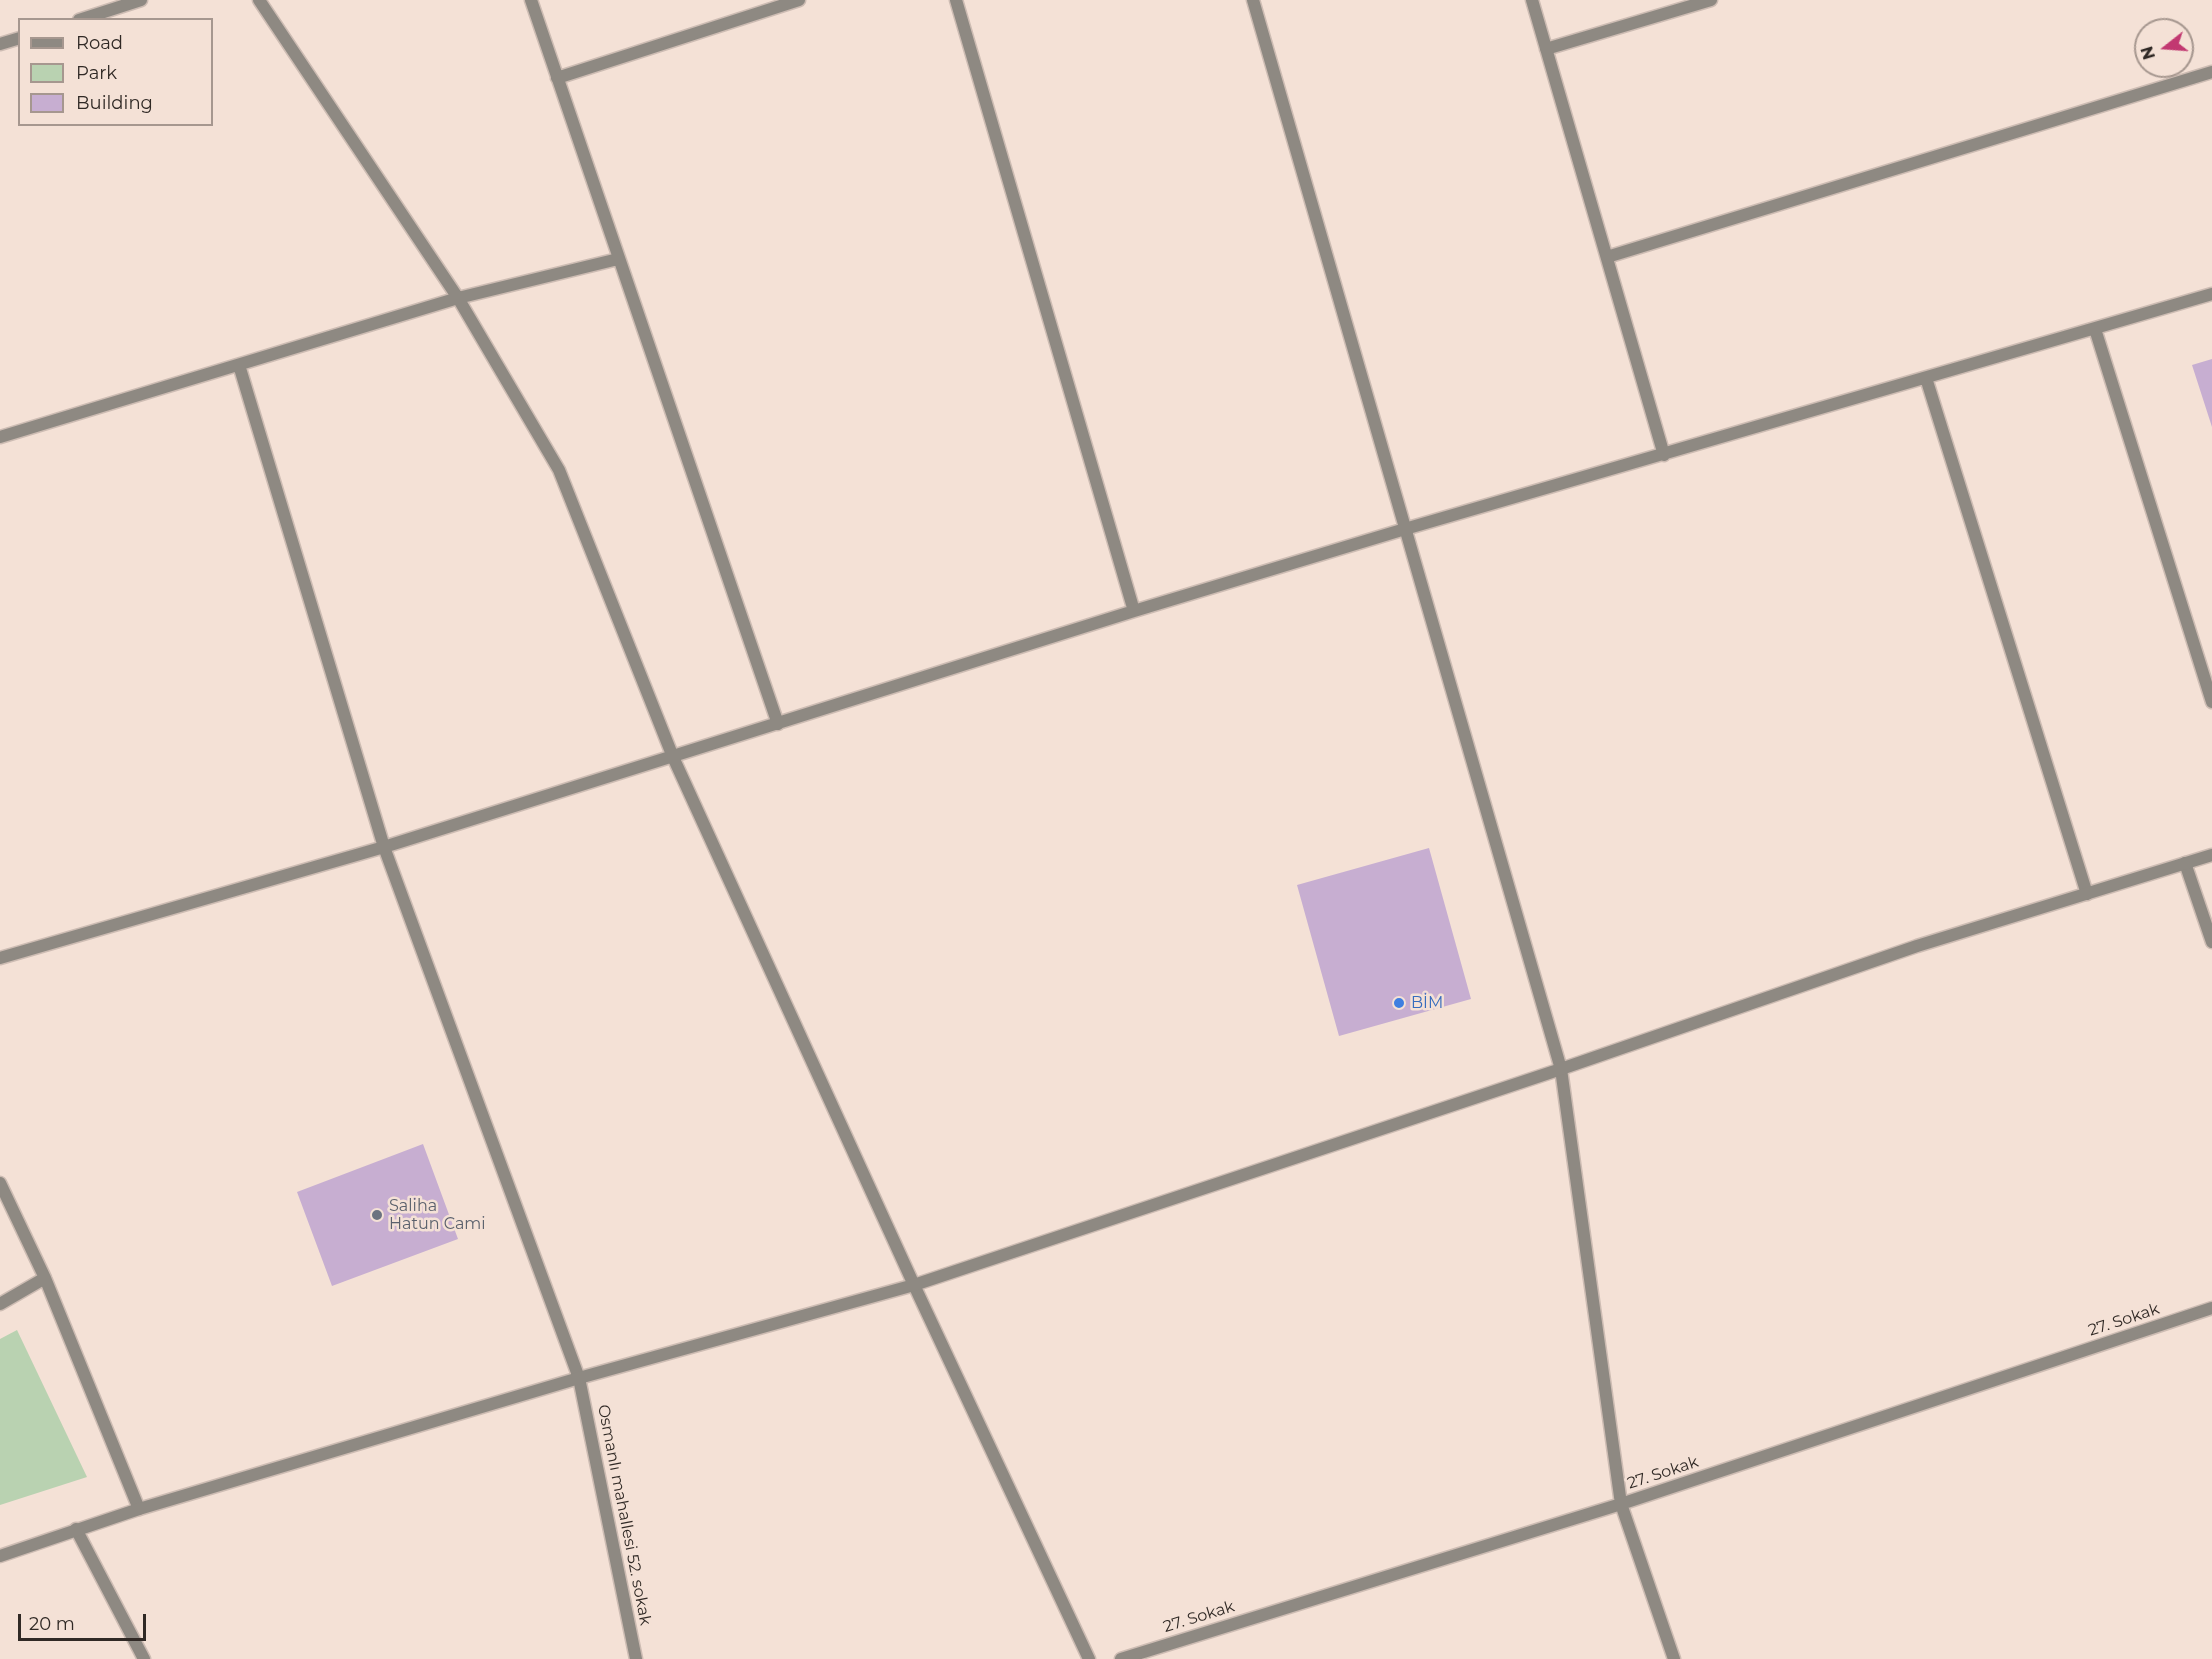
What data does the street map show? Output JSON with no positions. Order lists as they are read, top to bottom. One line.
{"streets":{"street":["27. Sokak","Osmanlı mahallesi 52. sokak"]},"places":["BİM","Saliha Hatun Cami"],"legend":["Road","Park","Building"],"scale_bar":"20 m","north":"left"}
